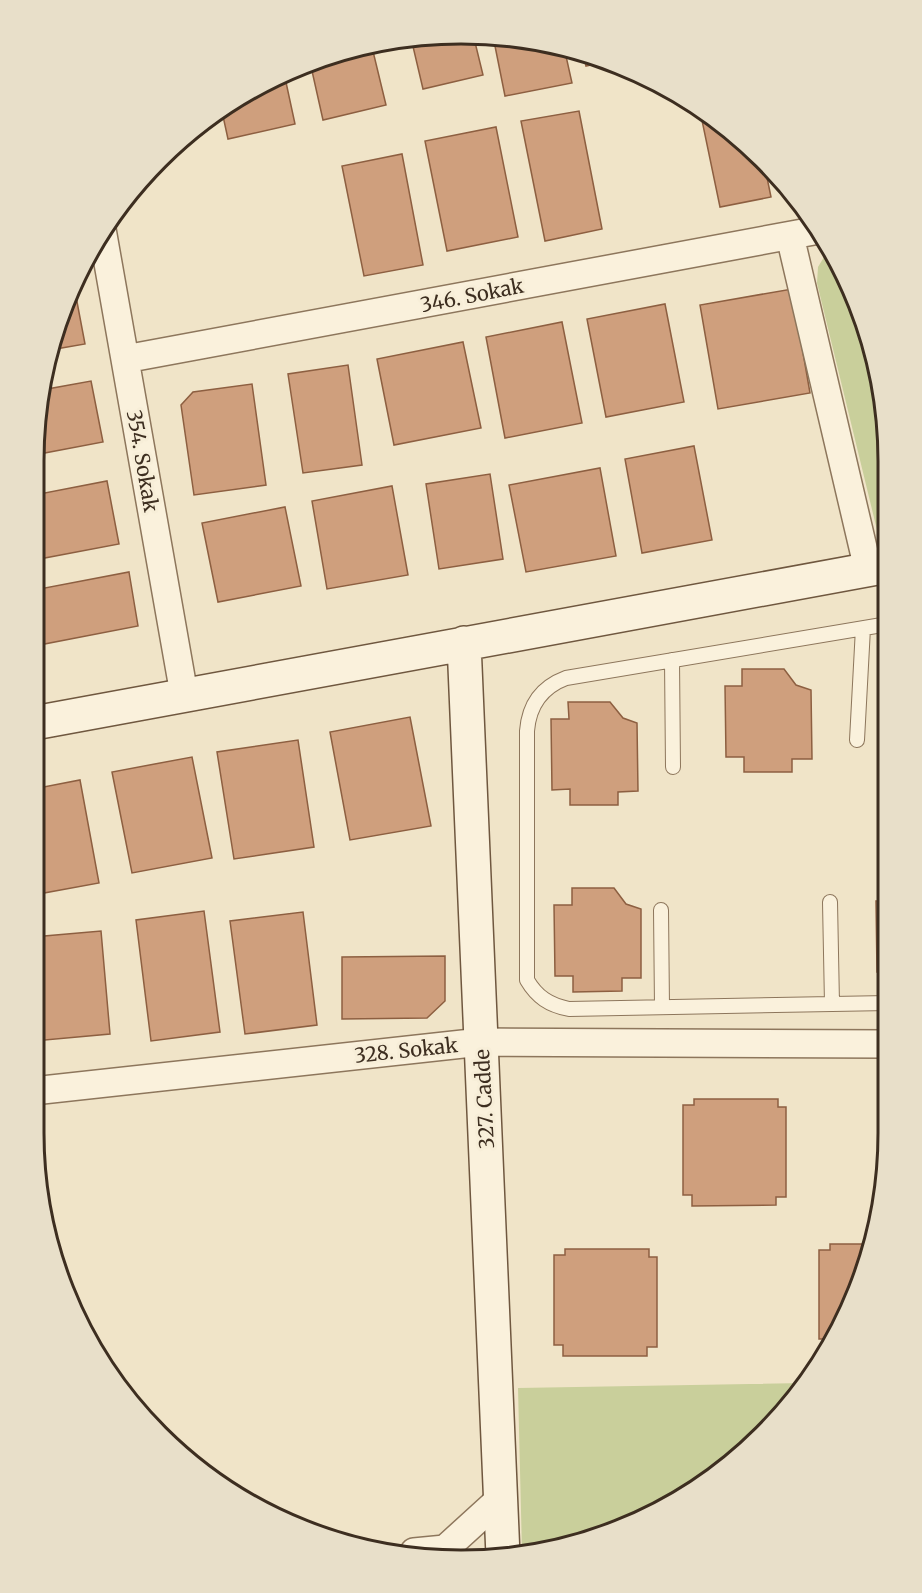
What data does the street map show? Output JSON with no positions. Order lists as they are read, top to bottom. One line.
{"streets":{"street":["346. Sokak","354. Sokak","328. Sokak","327. Cadde"]},"crossings":[["346. Sokak","354. Sokak"],["328. Sokak","327. Cadde"]]}
